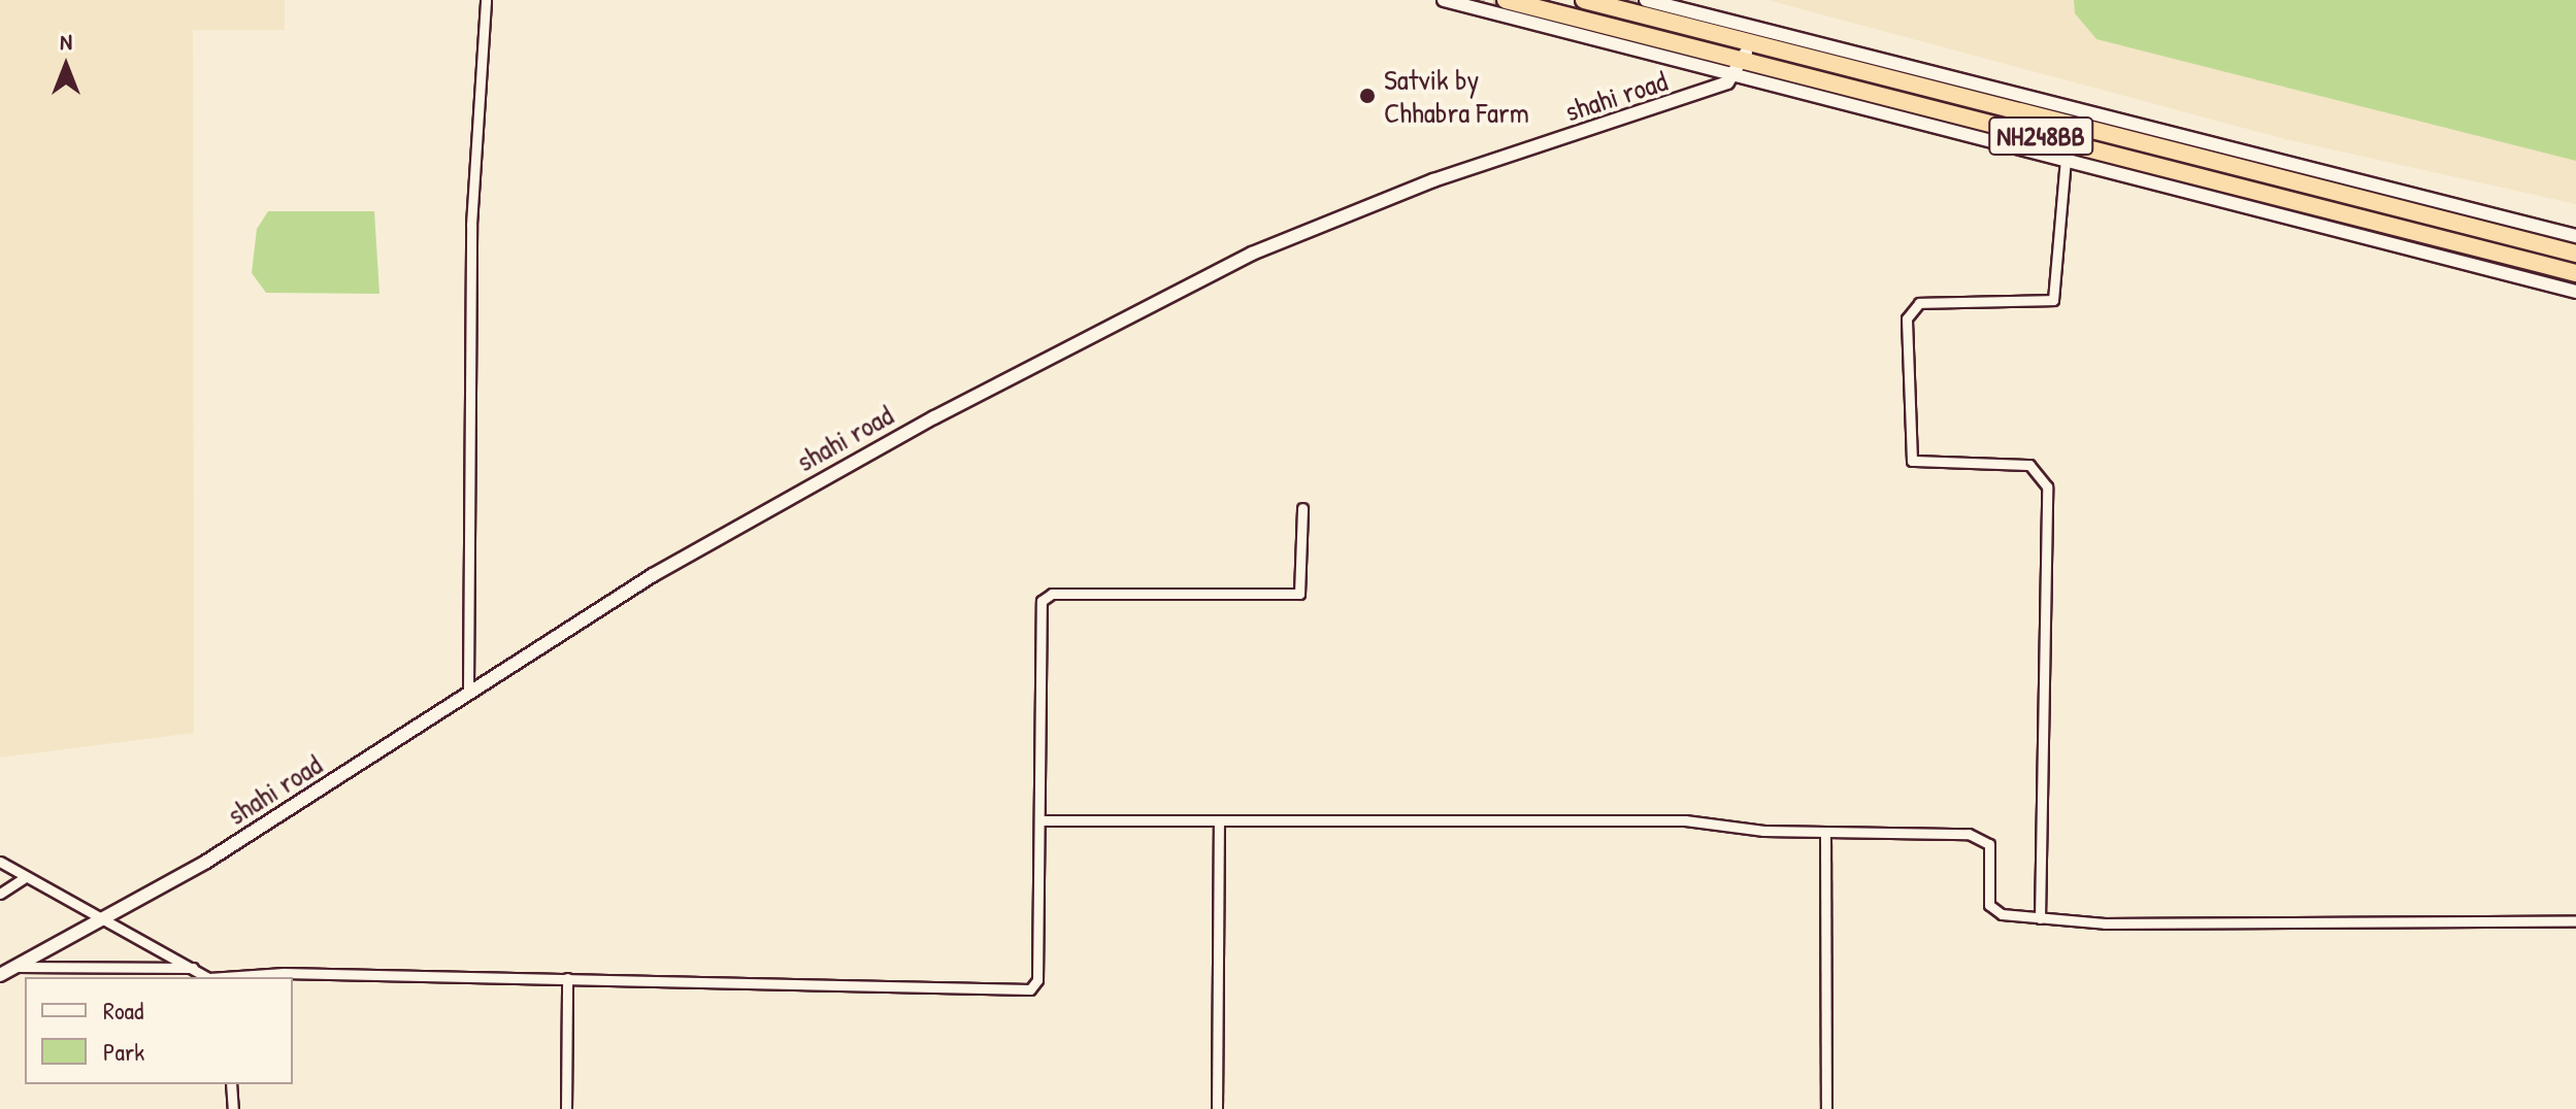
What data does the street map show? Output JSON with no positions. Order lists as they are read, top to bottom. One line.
{"streets":{"highway":["NH248BB"],"street":["shahi road"]},"crossings":[["shahi road","NH248BB"]],"places":["Satvik by Chhabra Farm"],"legend":["Road","Park"],"north":"top"}
